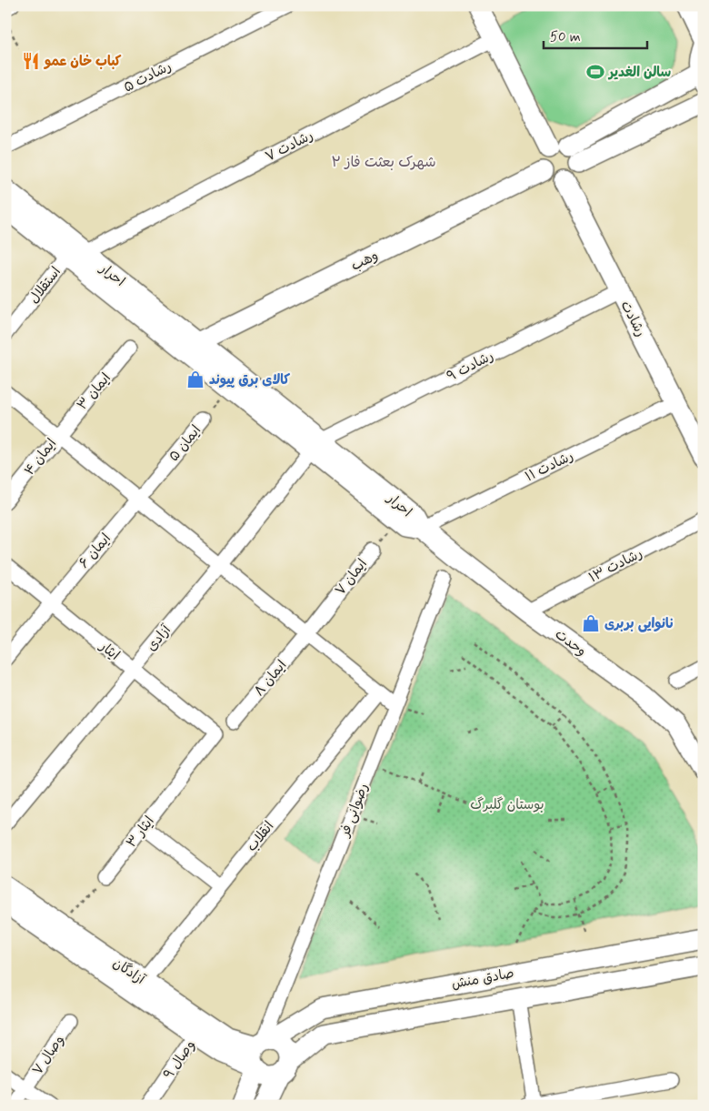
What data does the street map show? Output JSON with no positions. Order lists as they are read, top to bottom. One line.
{"streets":{"street":["رشادت ۵","رشادت ۷","وهب","احرار","استقلال","رشادت","رشادت ۹","ایمان ۳","ایمان ۵","ایمان ۴","رشادت ۱۱","ایمان ۶","رشادت ۱۳","ایمان ۷","آزادی","وحدت","ایثار","ایمان ۸","رضوانی فر","ایثار ۳","انقلاب","آزادگان","صادق منش","وصال ۷","وصال ۹"]},"crossings":[["رشادت ۷","احرار"],["رشادت ۷","استقلال"],["وهب","احرار"],["وهب","رشادت"],["احرار","استقلال"],["احرار","رشادت ۹"],["احرار","ایمان ۵"],["احرار","رشادت ۱۱"],["احرار","ایمان ۷"],["احرار","آزادی"],["احرار","وحدت"],["رشادت","رشادت ۹"],["رشادت","رشادت ۱۱"],["رشادت ۹","آزادی"],["ایمان ۳","ایمان ۴"],["ایمان ۵","ایمان ۶"],["رشادت ۱۱","وحدت"],["ایمان ۶","ایثار"],["رشادت ۱۳","وحدت"],["ایمان ۷","ایمان ۸"],["آزادی","ایثار"],["ایثار","ایثار ۳"],["رضوانی فر","آزادگان"],["رضوانی فر","صادق منش"],["انقلاب","آزادگان"],["آزادگان","صادق منش"],["آزادگان","وصال ۹"]],"districts":["شهرک بعثت فاز ۲"],"parks":["بوستان گلبرگ"],"places":{"restaurant":["کباب خان عمو"],"sports":["سالن الغدیر"],"shop":["کالای برق پیوند","نانوایی بربری"]},"scale_bar":"50 m"}
